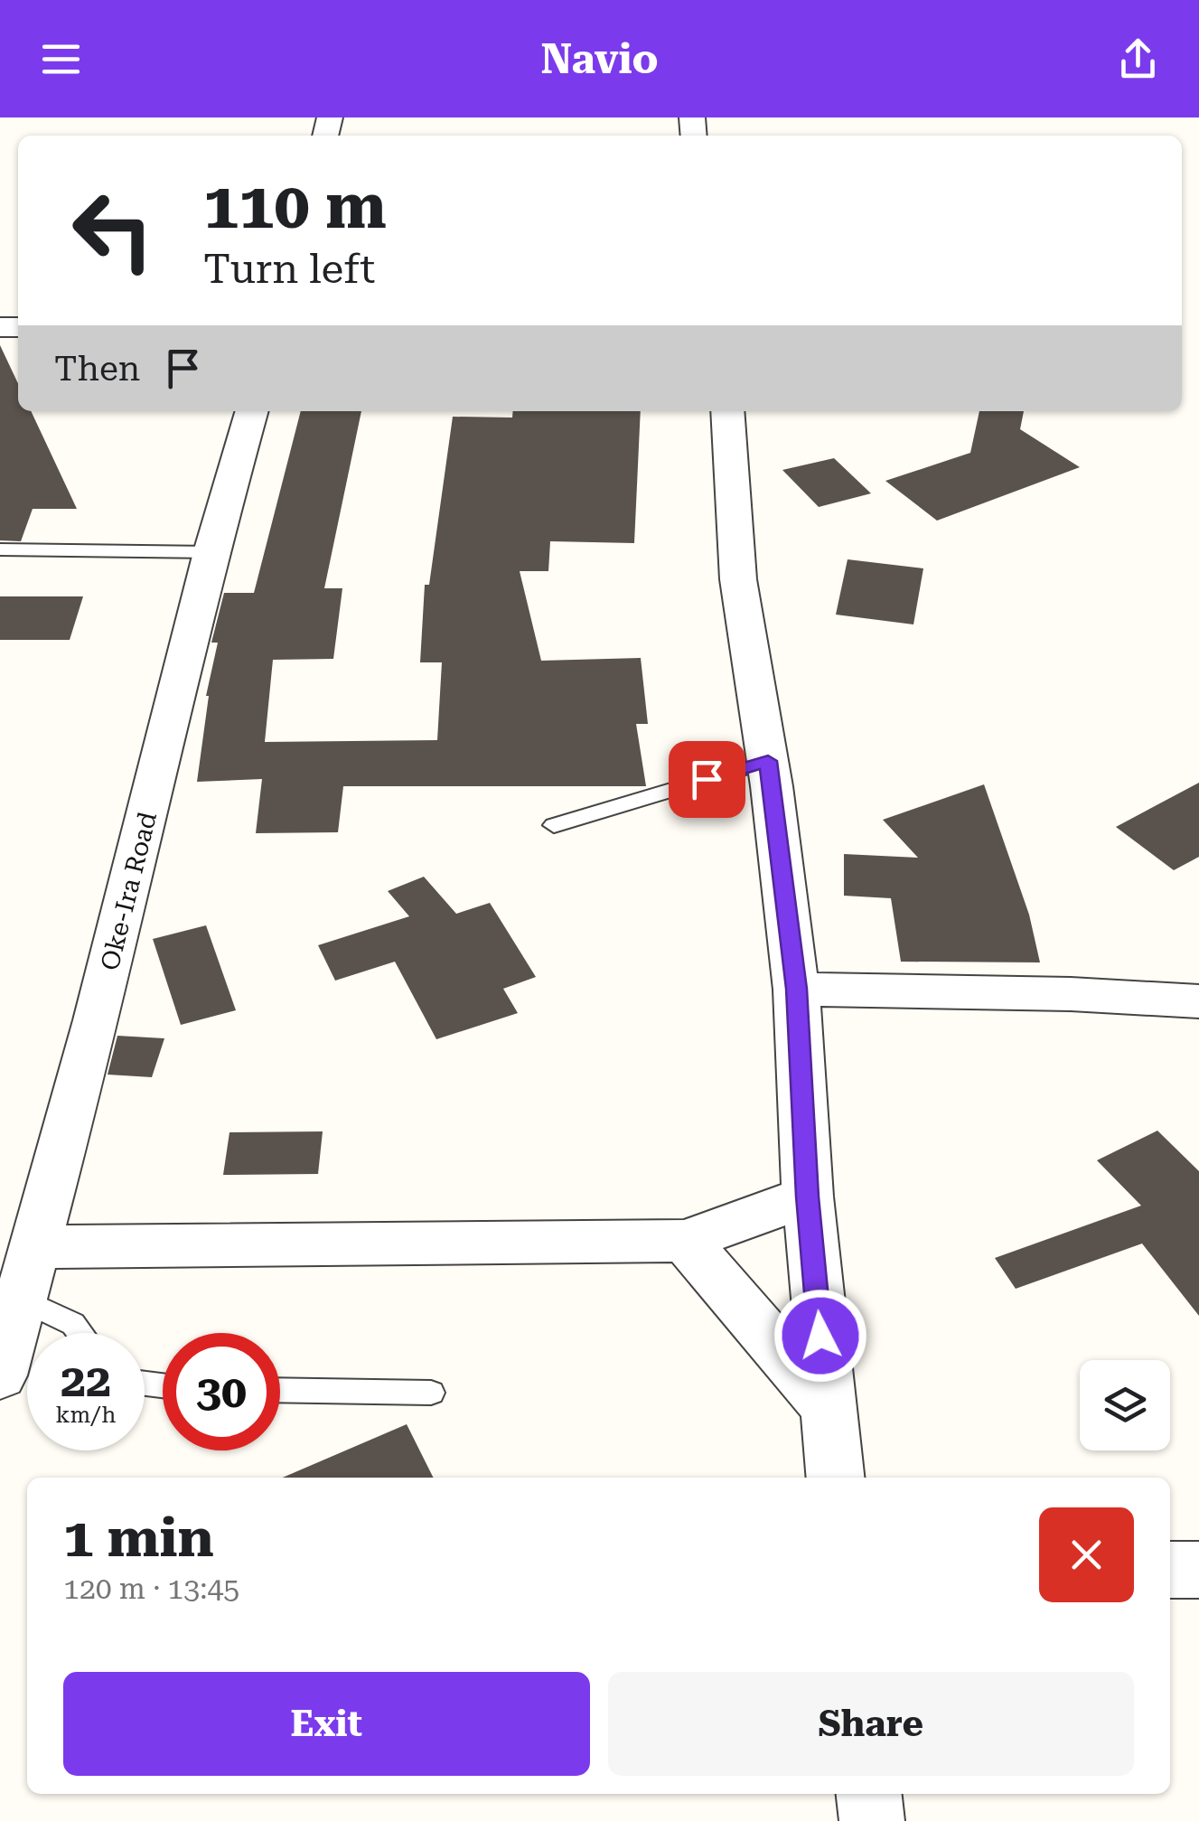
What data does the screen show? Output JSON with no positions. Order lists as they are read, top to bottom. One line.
{"streets":{"street":["Oke-Ira Road"]},"page":{"header":"Navio","turn":["110 m","Turn left"],"then":"Then","speed":"22 km/h","limit":"30","heading":["1 min","120 m · 13:45"],"buttons":["Exit","Share"]}}
